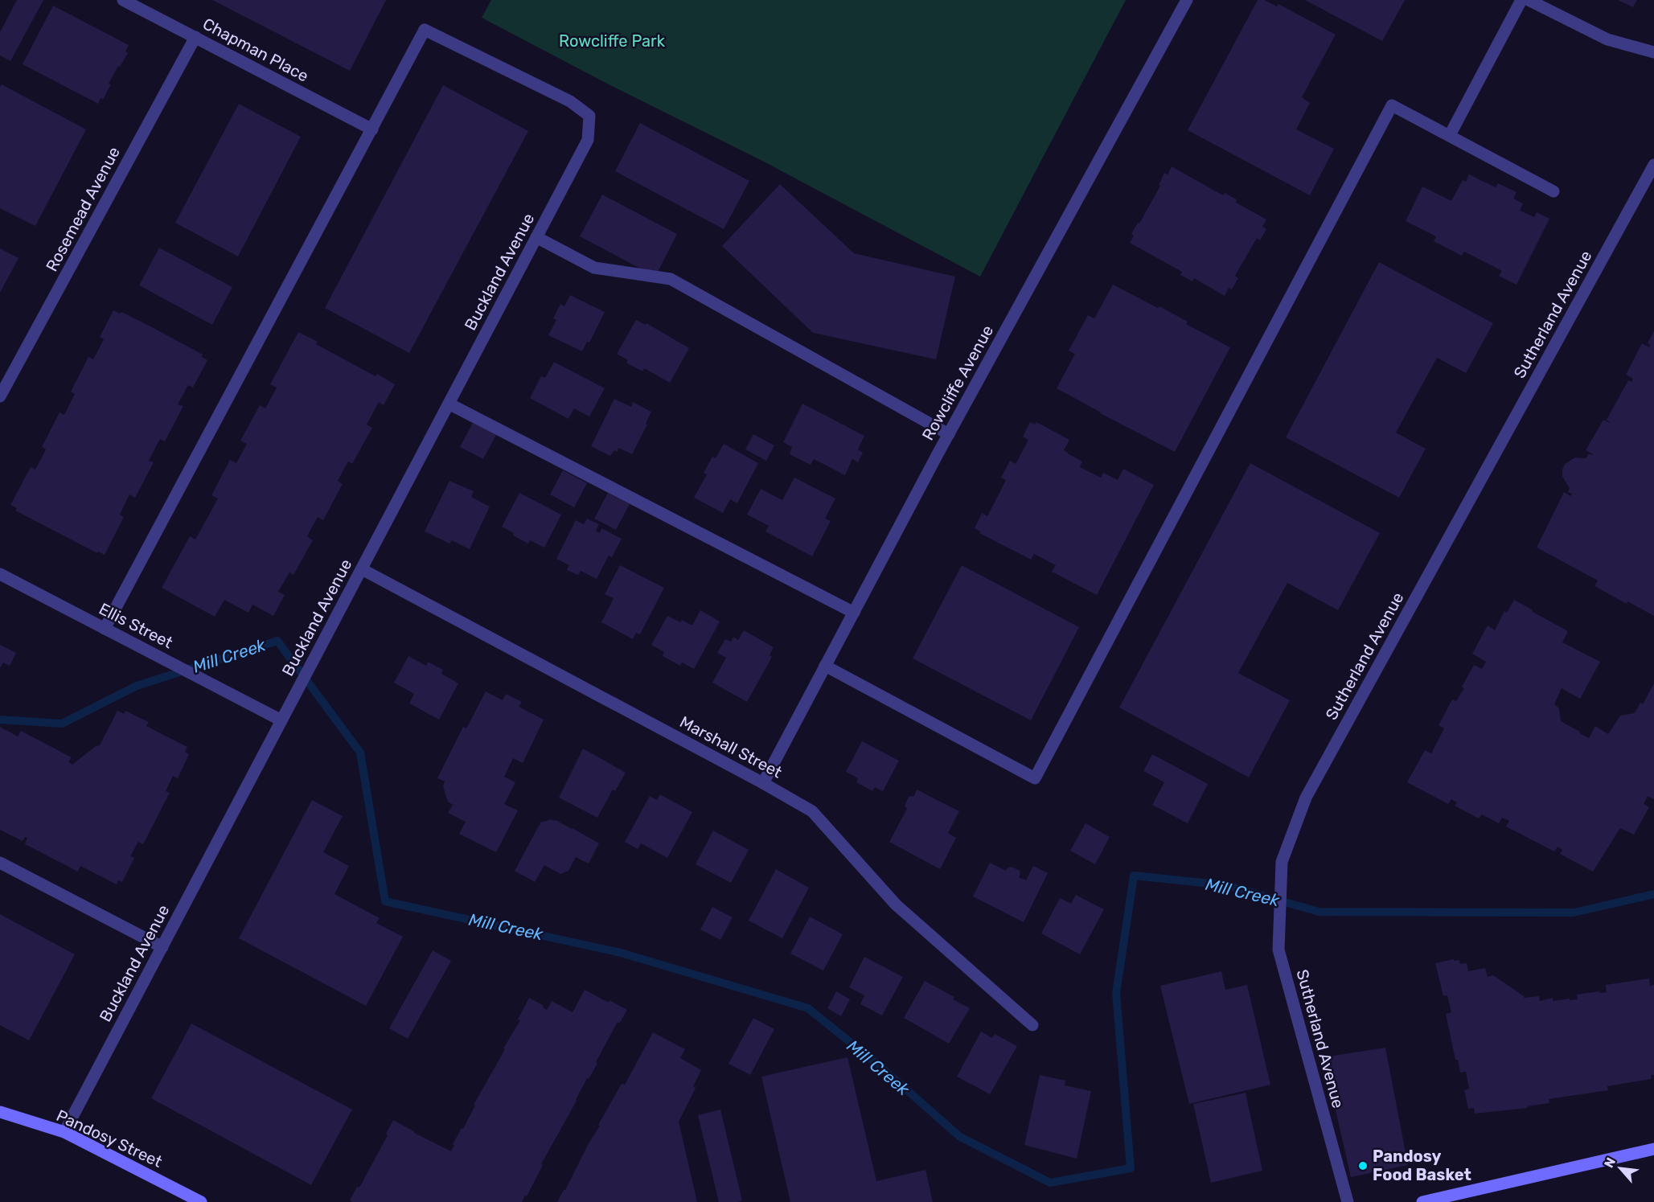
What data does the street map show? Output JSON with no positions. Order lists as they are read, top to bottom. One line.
{"streets":{"main road":["Pandosy Street"],"street":["Chapman Place","Rosemead Avenue","Buckland Avenue","Sutherland Avenue","Rowcliffe Avenue","Ellis Street","Marshall Street"]},"crossings":[["Chapman Place","Rosemead Avenue"],["Chapman Place","Buckland Avenue"],["Buckland Avenue","Ellis Street"],["Buckland Avenue","Marshall Street"],["Buckland Avenue","Pandosy Street"],["Rowcliffe Avenue","Marshall Street"]],"water":["Mill Creek"],"parks":["Rowcliffe Park"],"places":["Pandosy Food Basket"],"north":"top left"}
